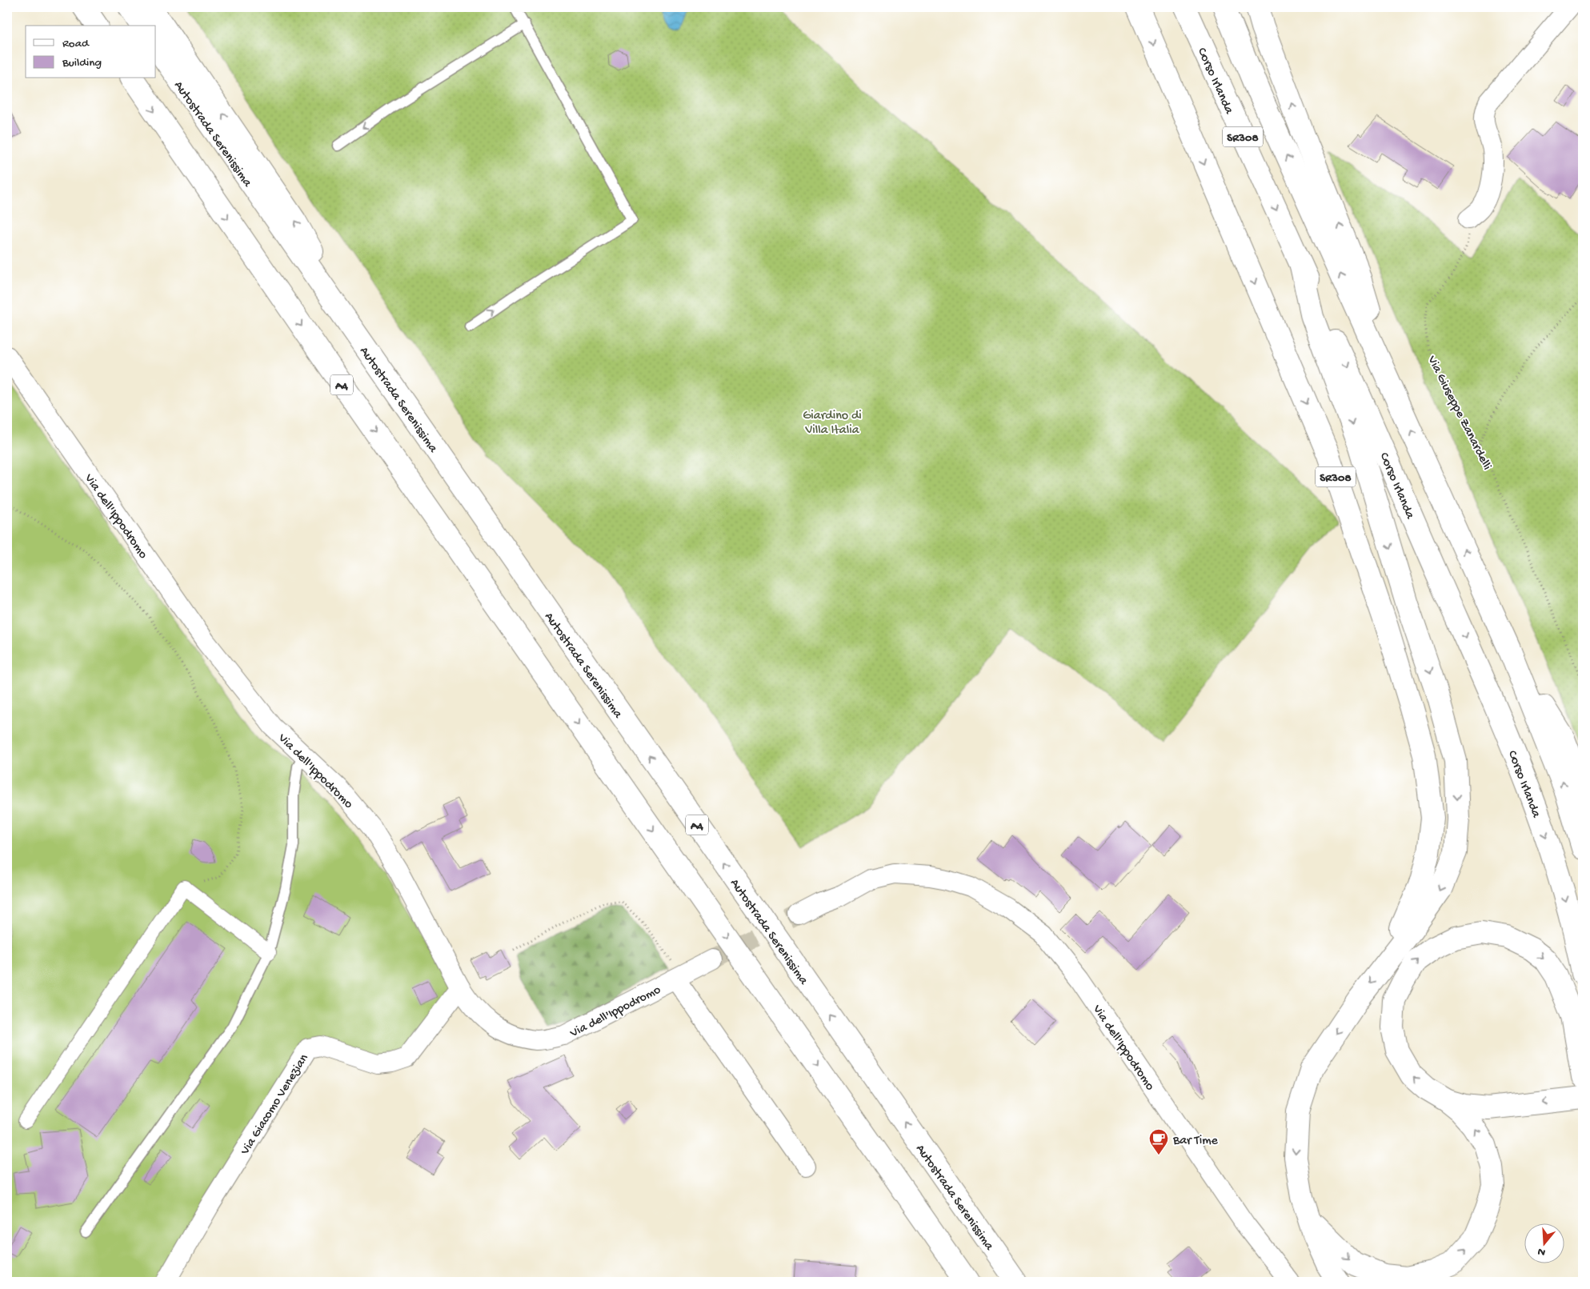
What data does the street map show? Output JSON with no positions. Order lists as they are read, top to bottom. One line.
{"streets":{"highway":["Corso Irlanda","Autostrada Serenissima","SR308","A4"],"street":["Via dell'Ippodromo","Via Giacomo Venezian"],"path":["Via Giuseppe Zanardelli"]},"crossings":[["Via dell'Ippodromo","Via Giacomo Venezian"]],"parks":["Giardino di Villa Italia"],"places":{"cafe":["Bar Time"]},"legend":["Road","Building"],"north":"bottom"}
